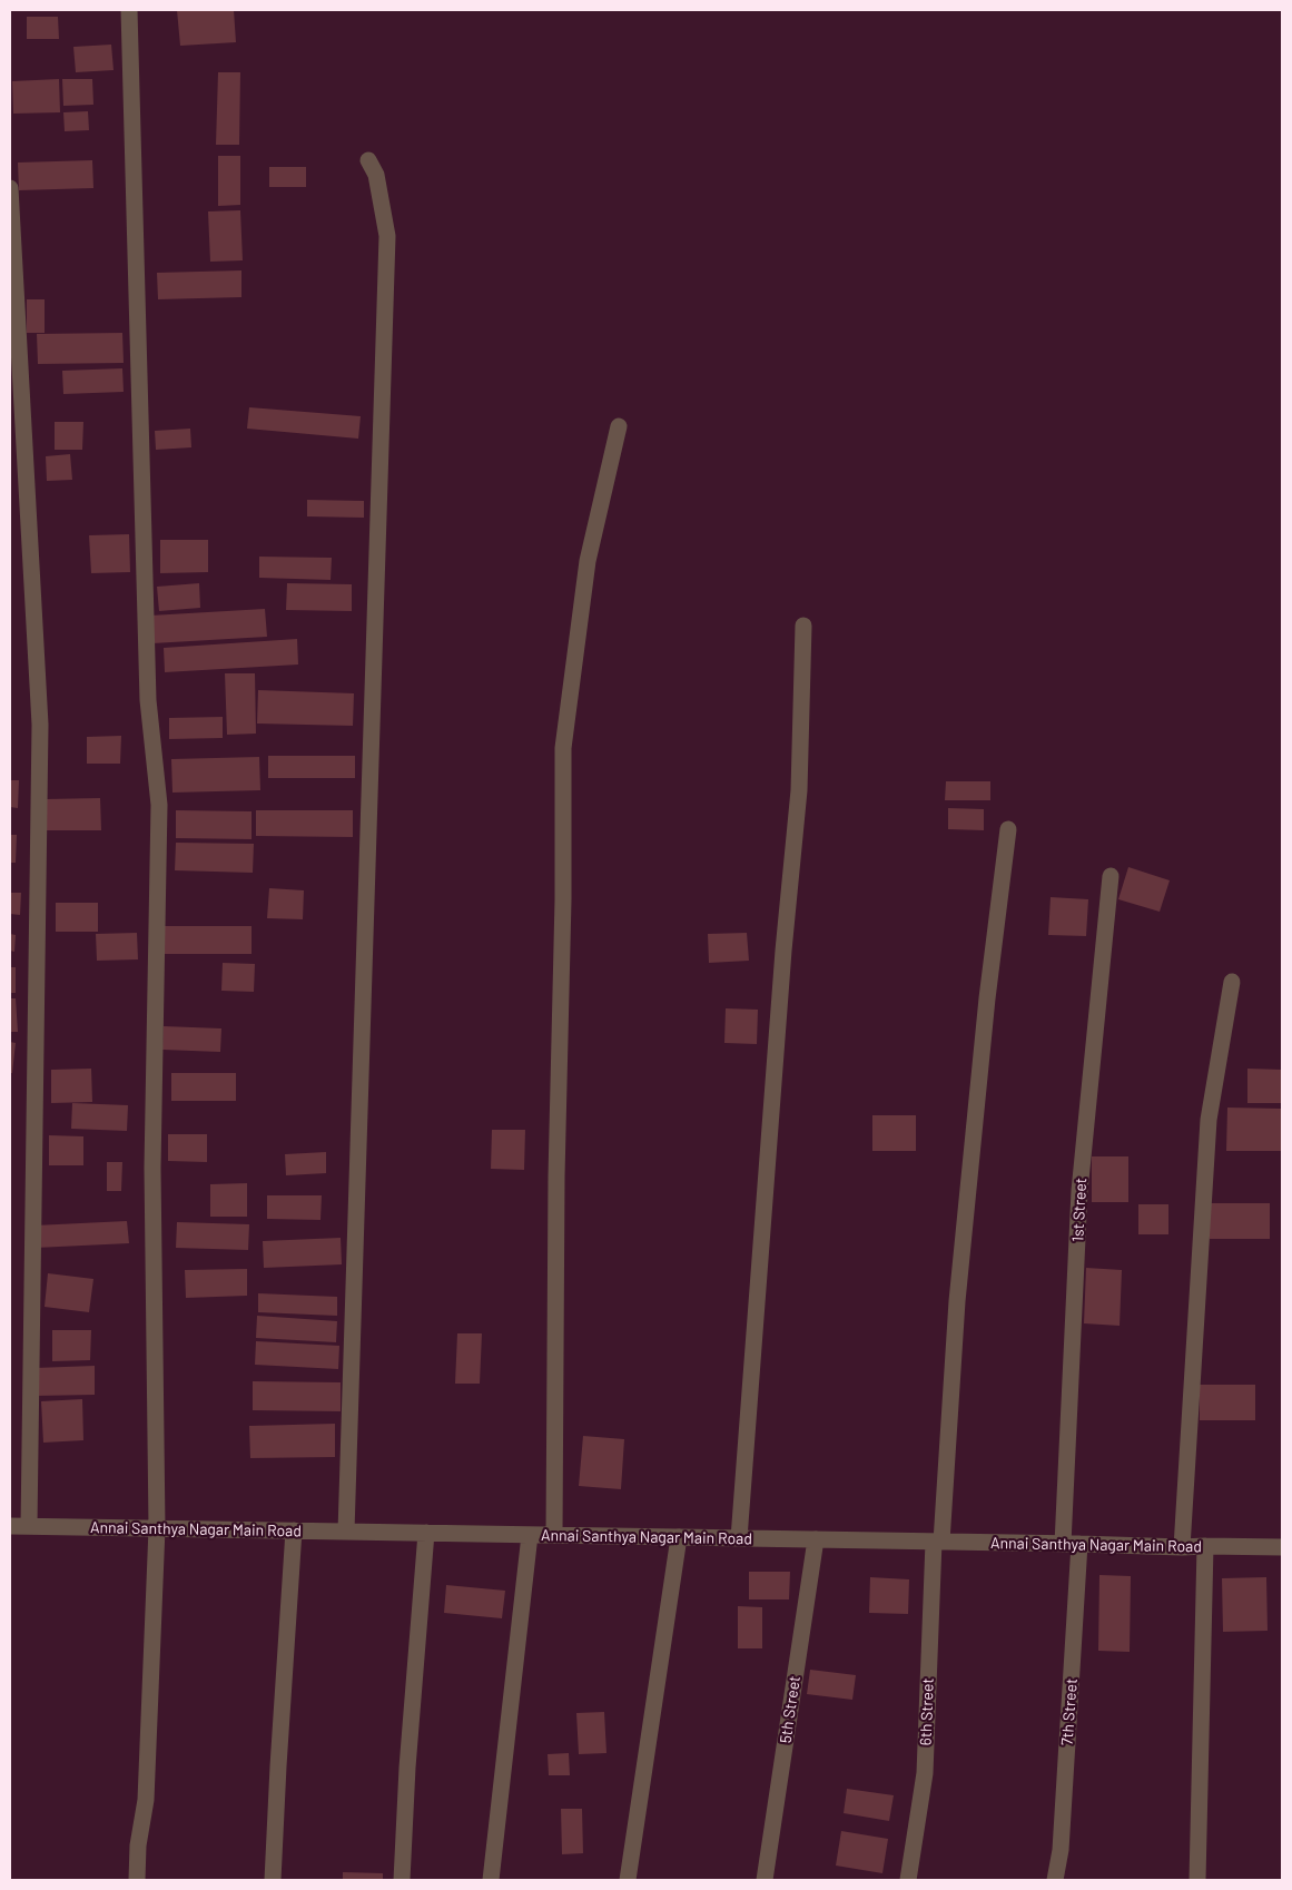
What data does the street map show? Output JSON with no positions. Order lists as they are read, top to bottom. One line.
{"streets":{"street":["1st Street","Annai Santhya Nagar Main Road","5th Street","6th Street","7th Street"]},"crossings":[["1st Street","Annai Santhya Nagar Main Road"],["1st Street","7th Street"],["Annai Santhya Nagar Main Road","5th Street"],["Annai Santhya Nagar Main Road","6th Street"],["Annai Santhya Nagar Main Road","7th Street"]]}
